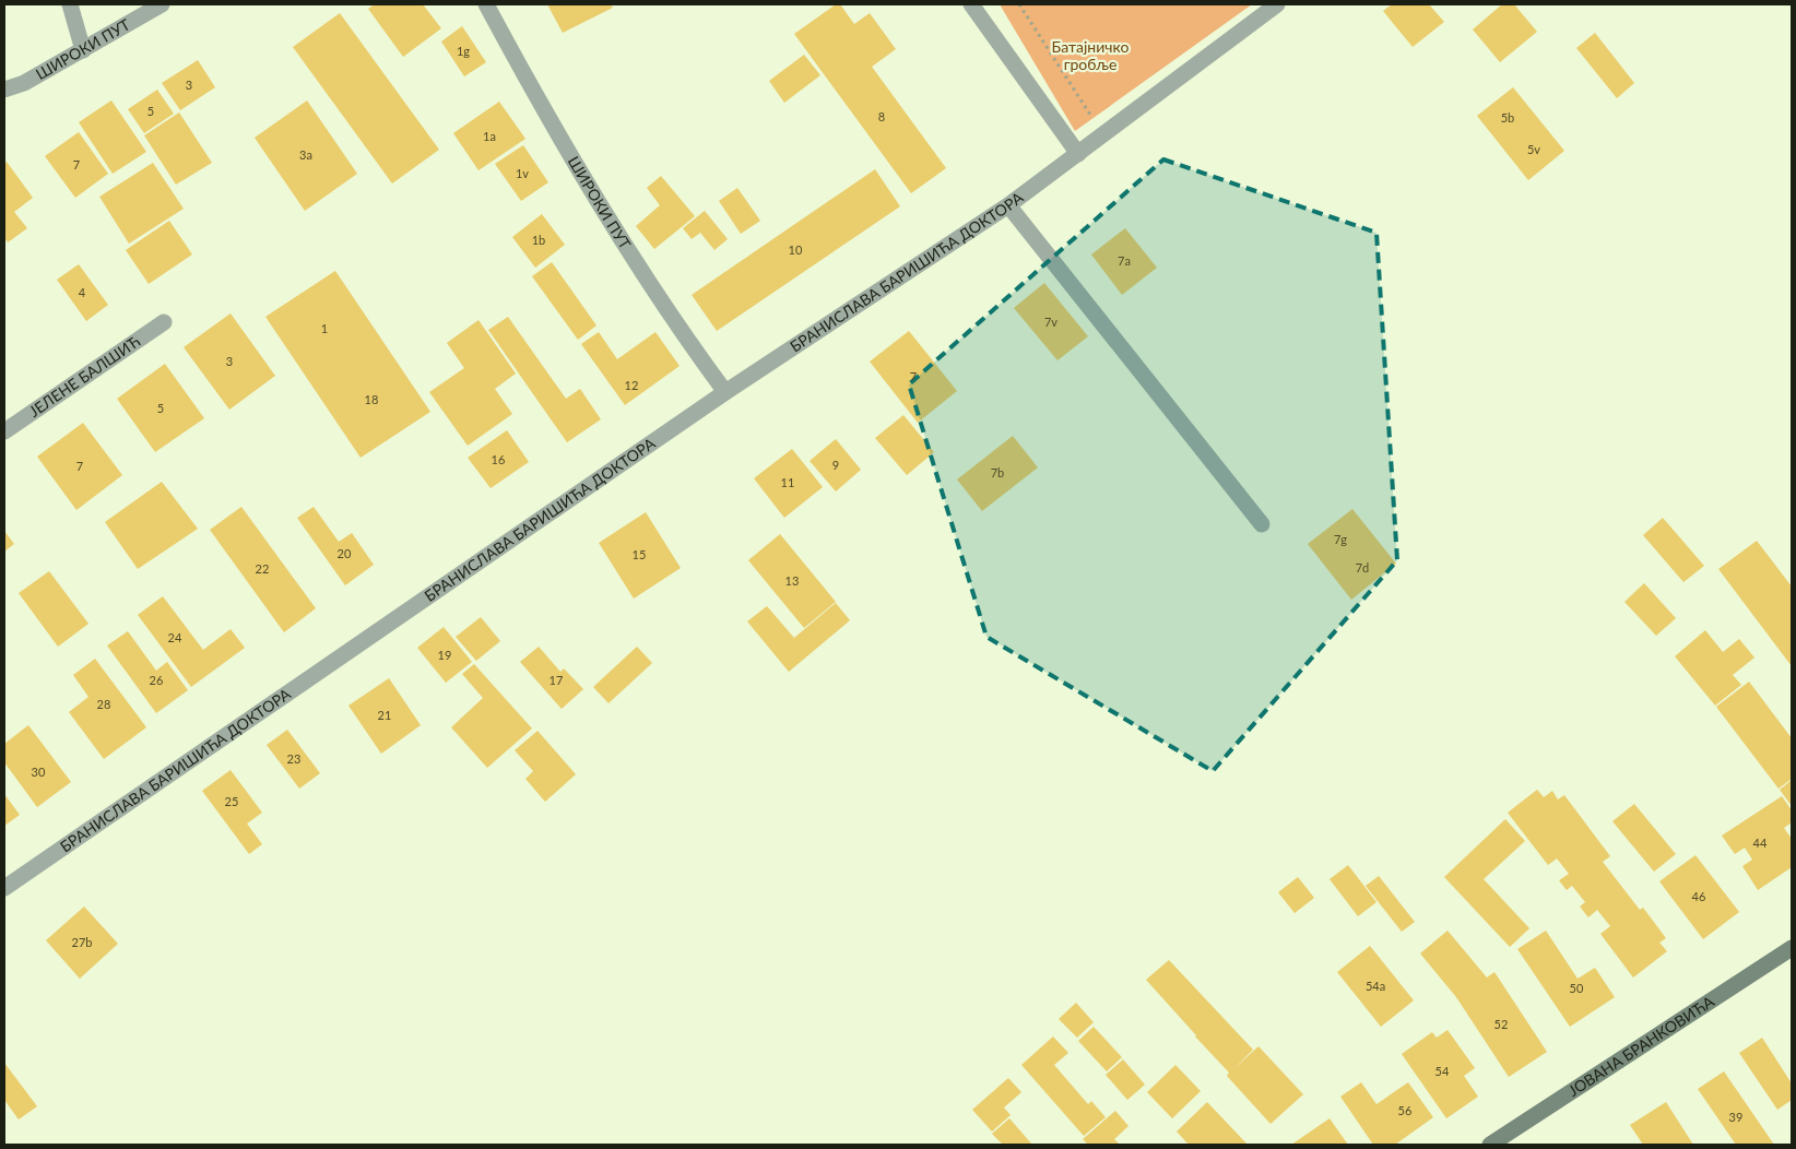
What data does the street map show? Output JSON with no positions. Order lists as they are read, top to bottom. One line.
{"streets":{"main road":["ЈОВАНА БРАНКОВИЋА"],"street":["ШИРОКИ ПУТ","БРАНИСЛАВА БАРИШИЋА ДОКТОРА","ЈЕЛЕНЕ БАЛШИЋ"]},"crossings":[["ШИРОКИ ПУТ","БРАНИСЛАВА БАРИШИЋА ДОКТОРА"]],"parks":["Батајничко гробље"],"house_numbers":["1g","3","5","8","5b","1a","5v","3a","7","1v","1b","10","7a","4","7v","1","3","7","12","18","5","16","9","7","7b","11","7g","20","15","7d","22","13","24","19","26","17","28","21","23","30","25","44","46","27b","54a","50","52","54","56","39"]}
